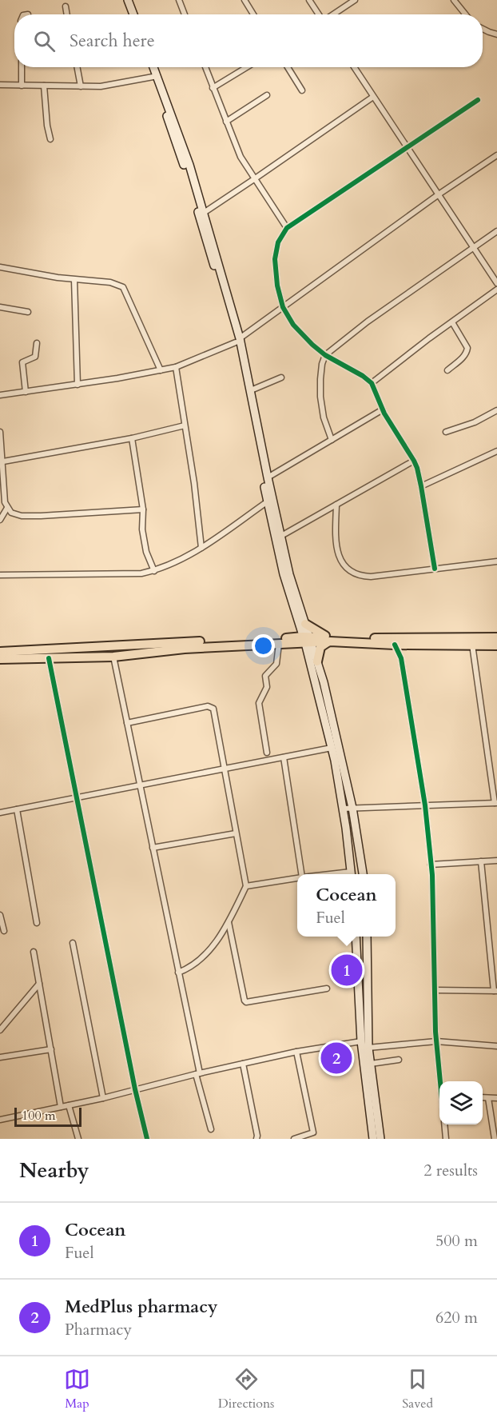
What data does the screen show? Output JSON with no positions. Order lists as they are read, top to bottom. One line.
{"scale_bar":"100 m","page":{"search":"Search here","popup":["Cocean","Fuel"],"pins":["1","2"],"scale":"100 m","heading":["Nearby","2 results"],"list":[{"mark":"1","name":"Cocean","note":"Fuel","value":"500 m"},{"mark":"2","name":"MedPlus pharmacy","note":"Pharmacy","value":"620 m"}],"nav":["Map","Directions","Saved"]}}
